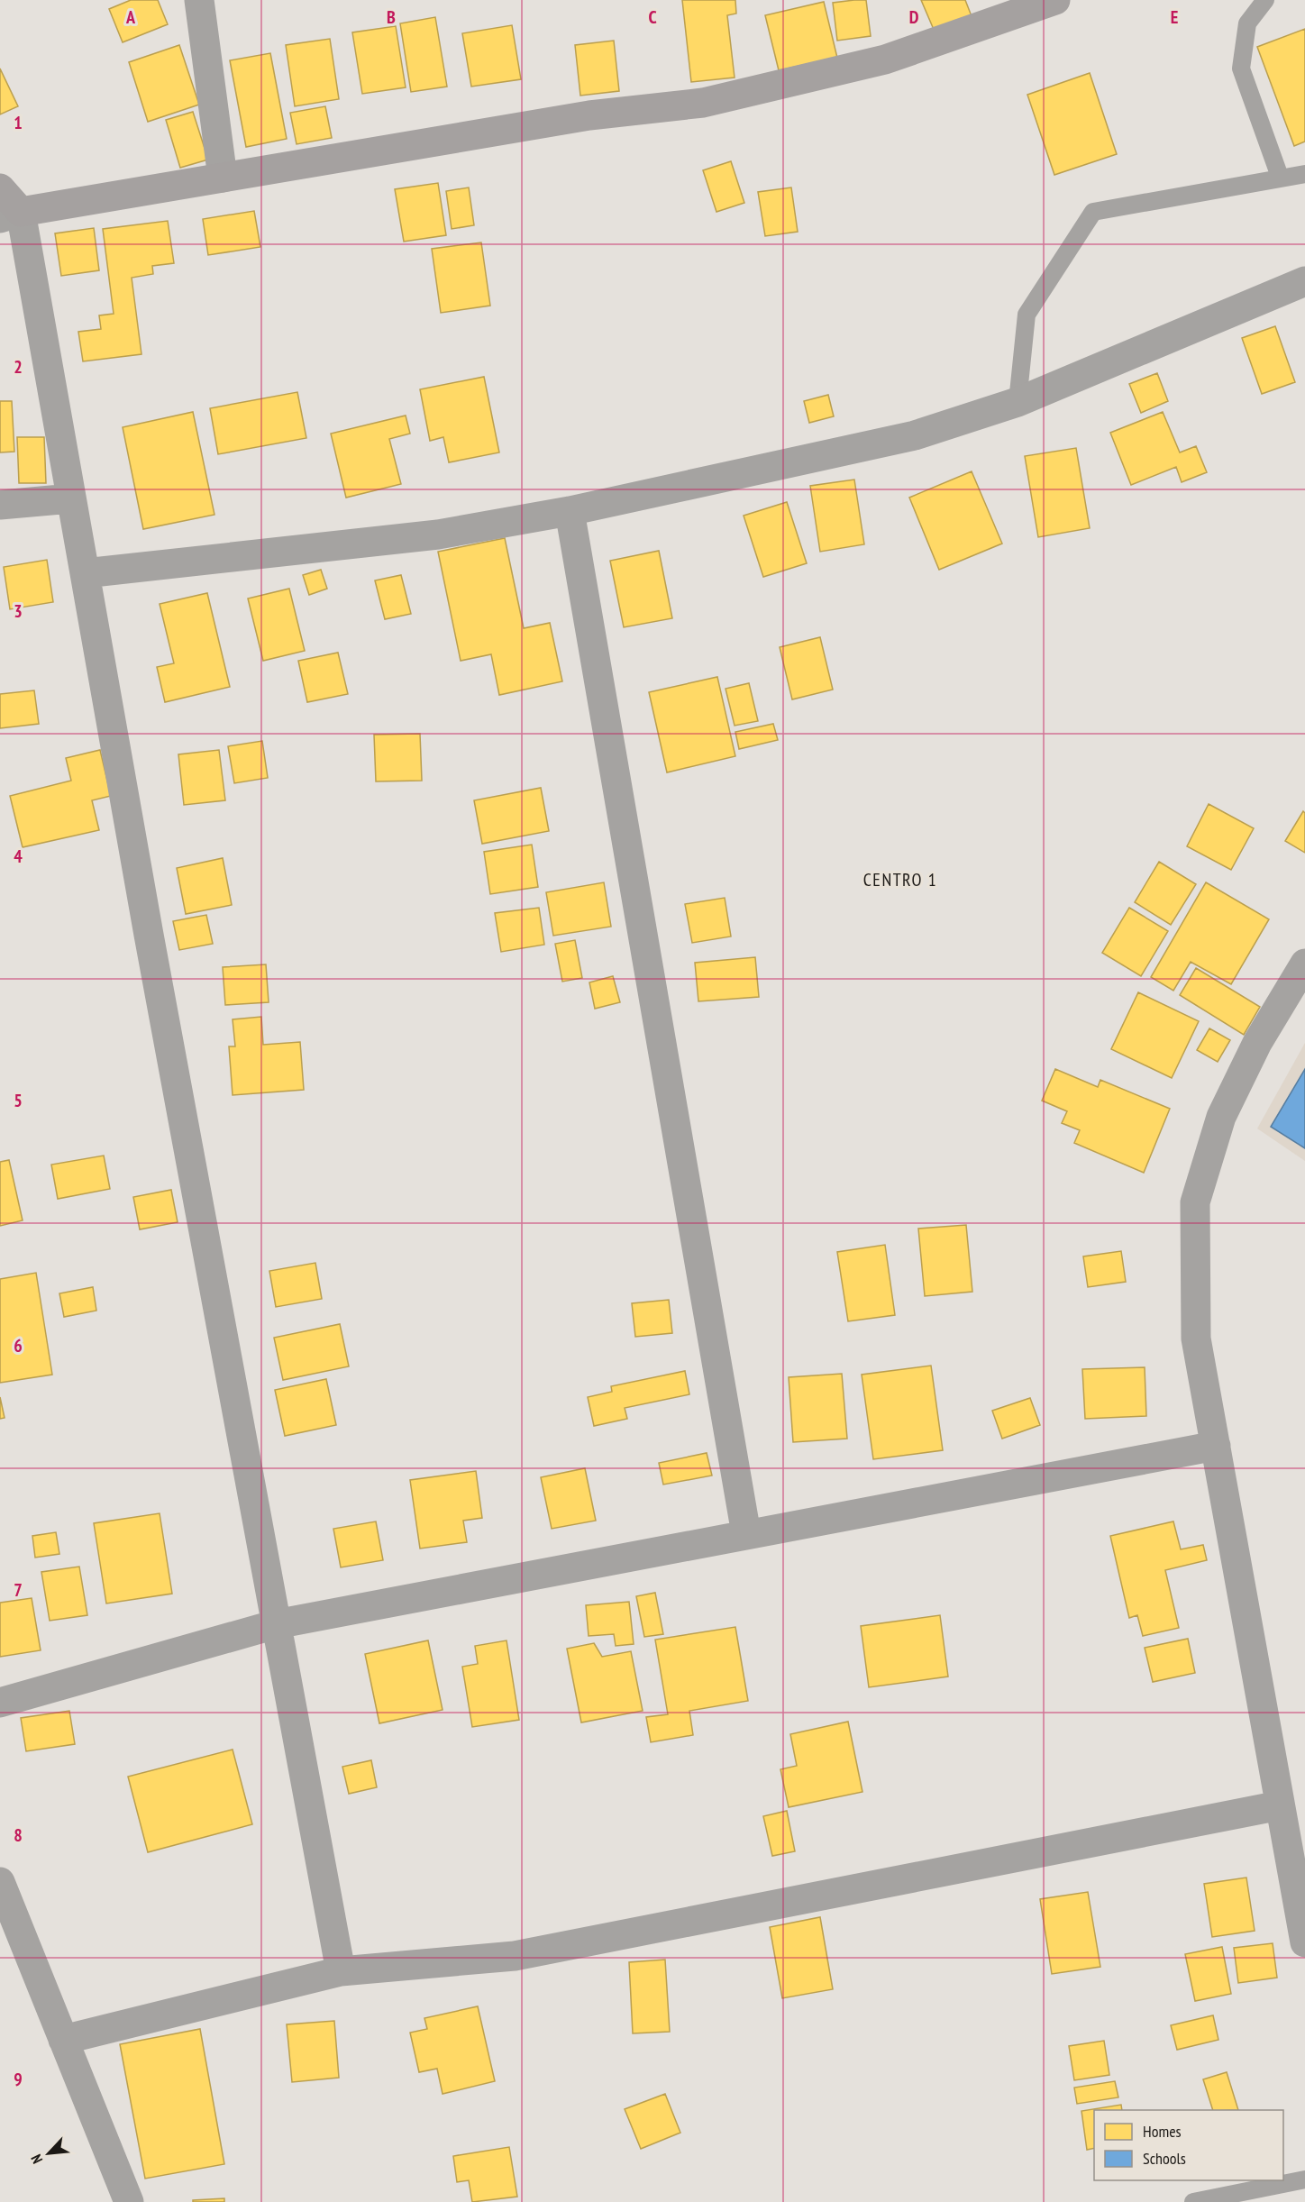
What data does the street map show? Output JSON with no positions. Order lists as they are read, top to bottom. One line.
{"districts":["CENTRO 1"],"legend":["Homes","Schools"],"north":"bottom left","grid":{"columns":["A","B","C","D","E"],"rows":["1","2","3","4","5","6","7","8","9"]}}
